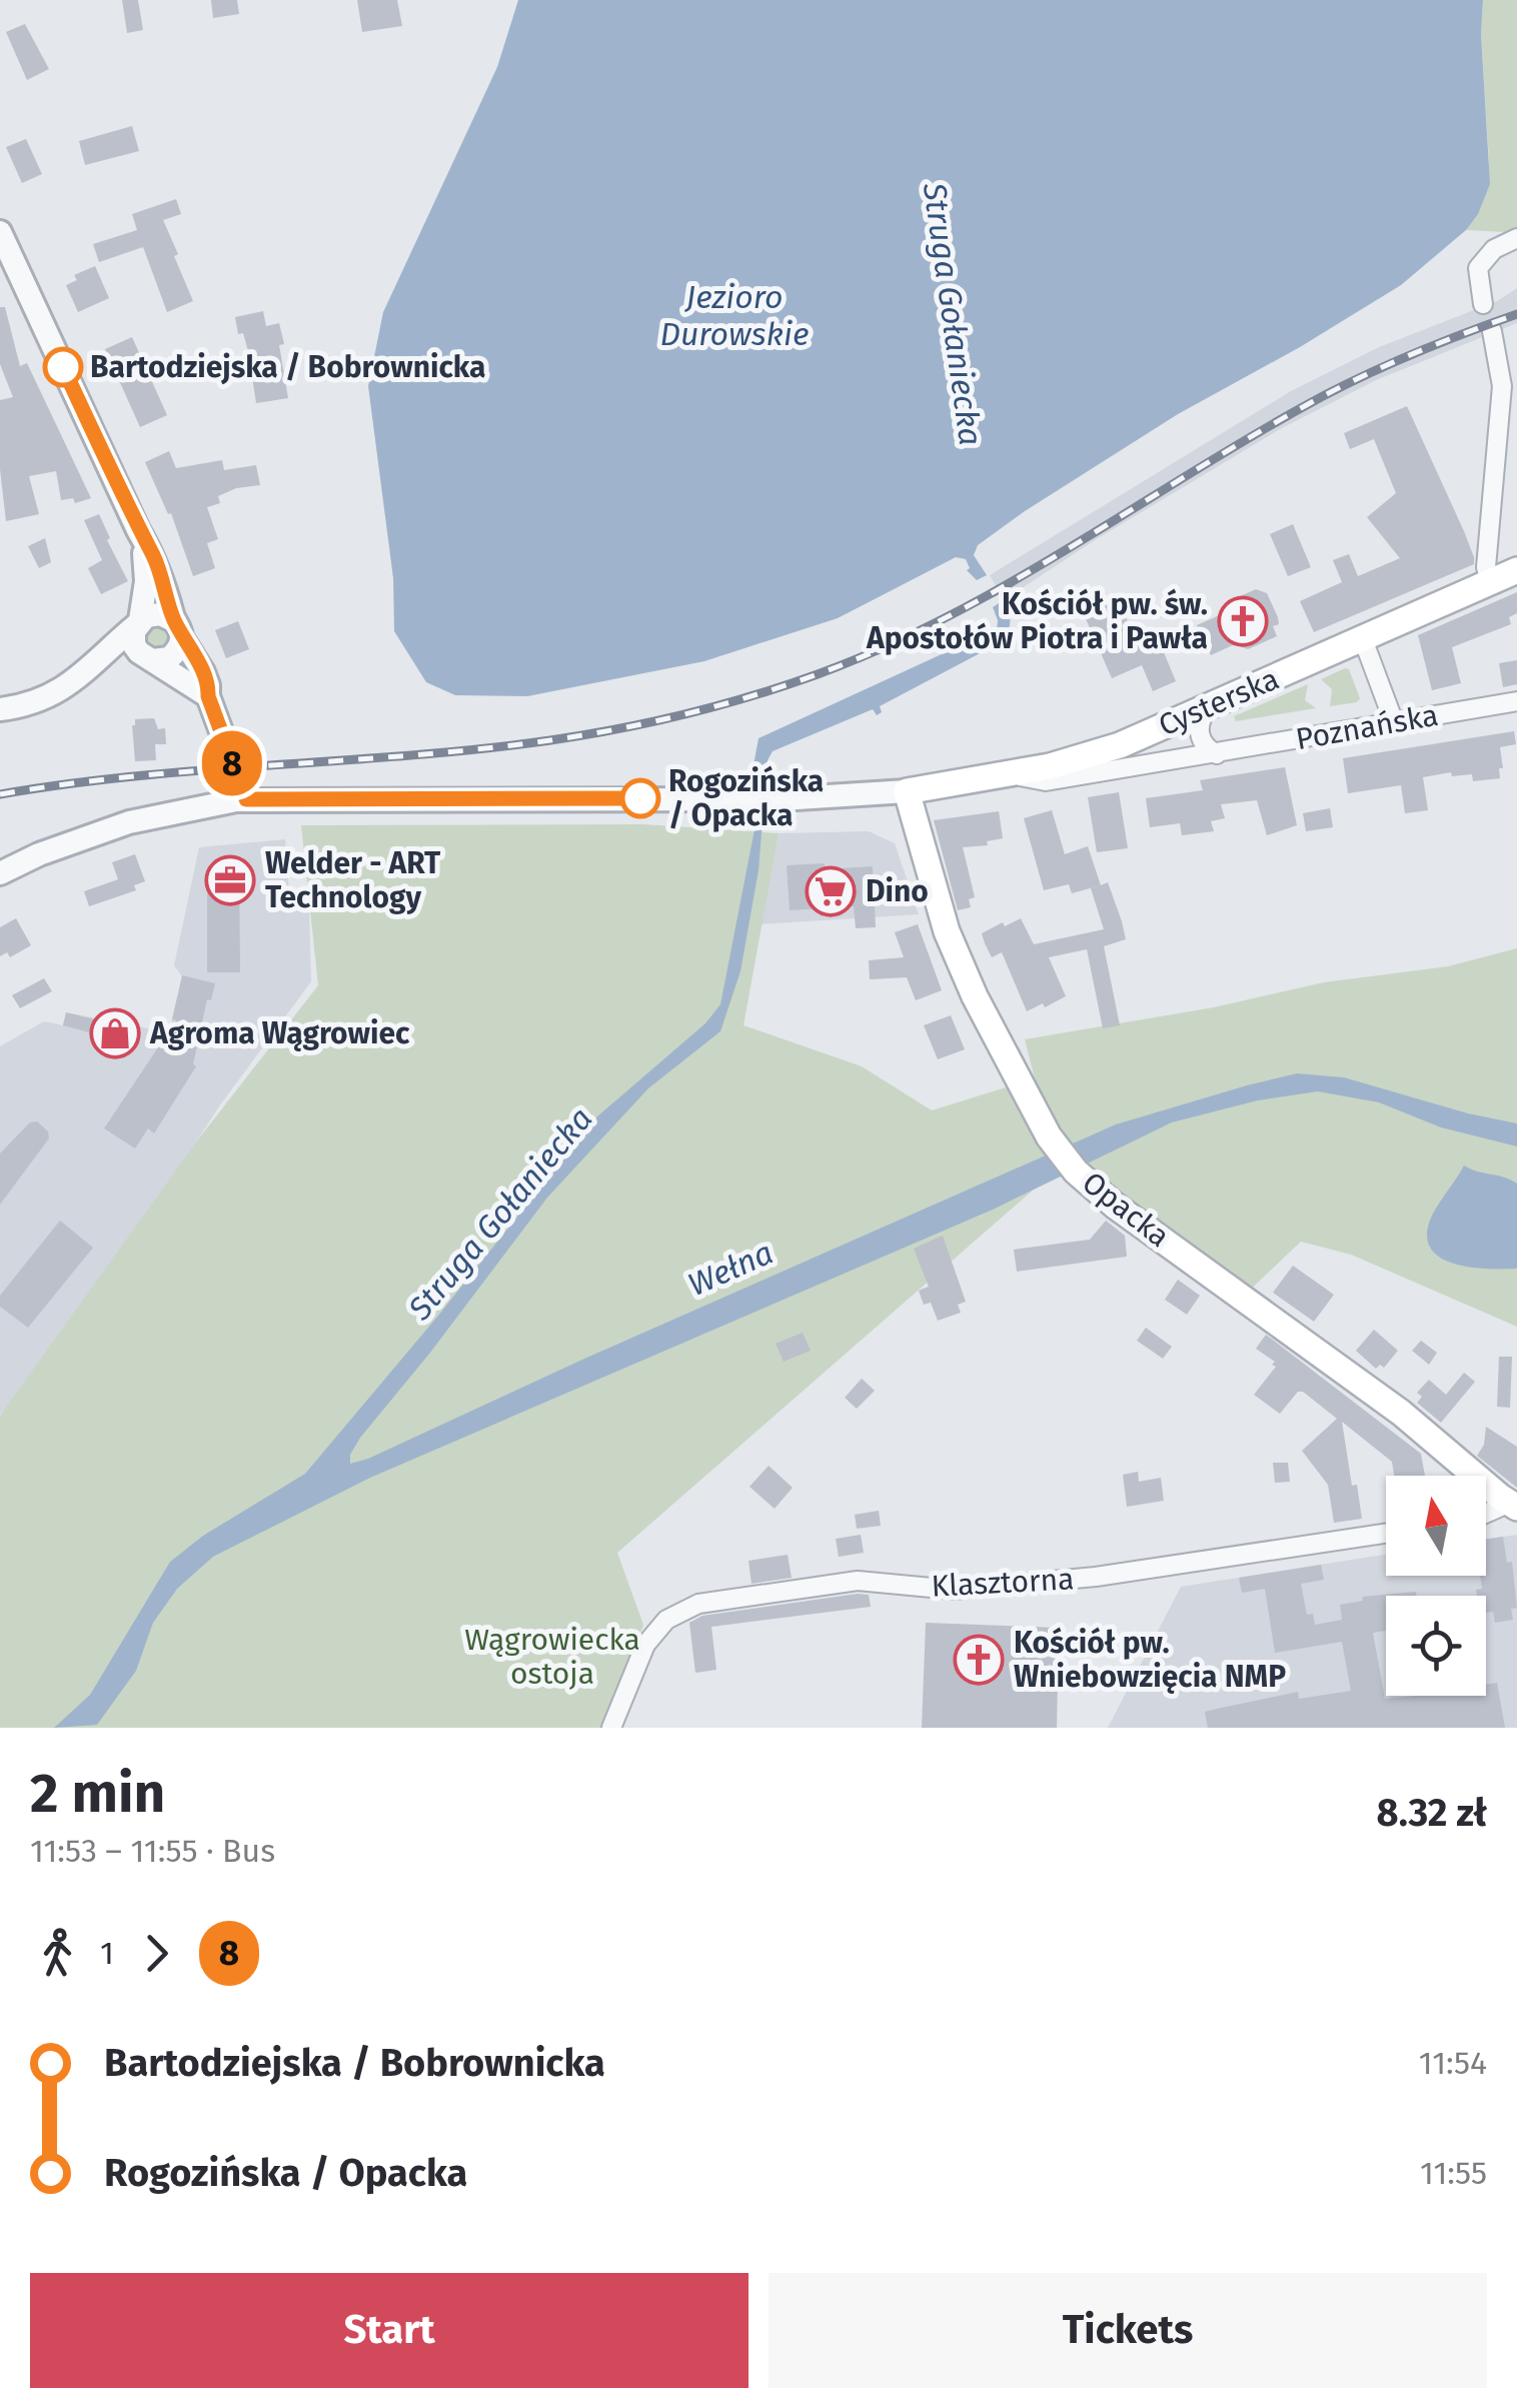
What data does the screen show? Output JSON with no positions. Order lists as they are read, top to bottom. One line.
{"streets":{"main road":["Cysterska","Opacka"],"street":["Poznańska","Klasztorna"]},"crossings":[["Cysterska","Poznańska"],["Cysterska","Opacka"]],"water":["Jezioro Durowskie","Struga Gołaniecka","Wełna"],"parks":["Wągrowiecka ostoja"],"places":{"other":["Bartodziejska / Bobrownicka","Rogozińska / Opacka"],"church":["Kościół pw. św. Apostołów Piotra i Pawła","Kościół pw. Wniebowzięcia NMP"],"office":["Welder - ART Technology"],"supermarket":["Dino"],"shop":["Agroma Wągrowiec"]},"lines":["bus line 8"],"north":"top","page":{"on_map":"8","heading":["2 min","11:53 – 11:55 · Bus","8.32 zł"],"legs":["1","8"],"list":[{"name":"Bartodziejska / Bobrownicka","value":"11:54"},{"name":"Rogozińska / Opacka","value":"11:55"}],"buttons":["Start","Tickets"]}}
